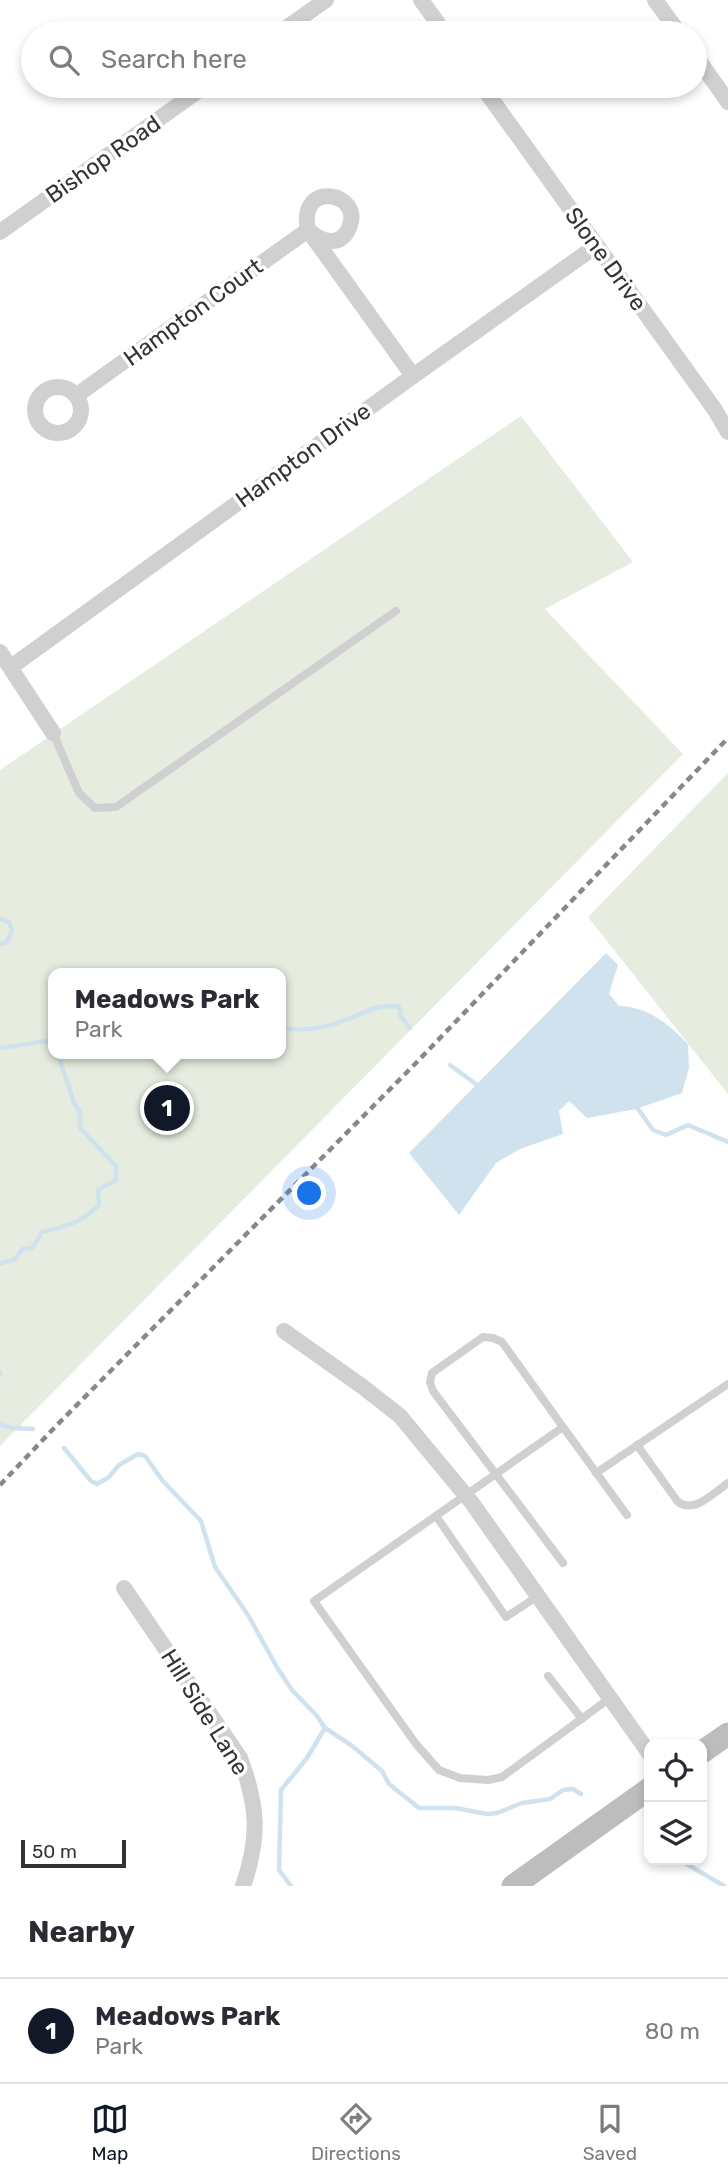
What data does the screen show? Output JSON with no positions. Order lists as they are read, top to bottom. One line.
{"streets":{"street":["Bishop Road","Slone Drive","Hampton Court","Hampton Drive","Hill Side Lane"]},"crossings":[["Slone Drive","Hampton Drive"],["Hampton Court","Hampton Drive"]],"scale_bar":"50 m","page":{"search":"Search here","popup":["Meadows Park","Park"],"pins":"1","scale":"50 m","heading":"Nearby","list":[{"mark":"1","name":"Meadows Park","note":"Park","value":"80 m"}],"nav":["Map","Directions","Saved"]}}
